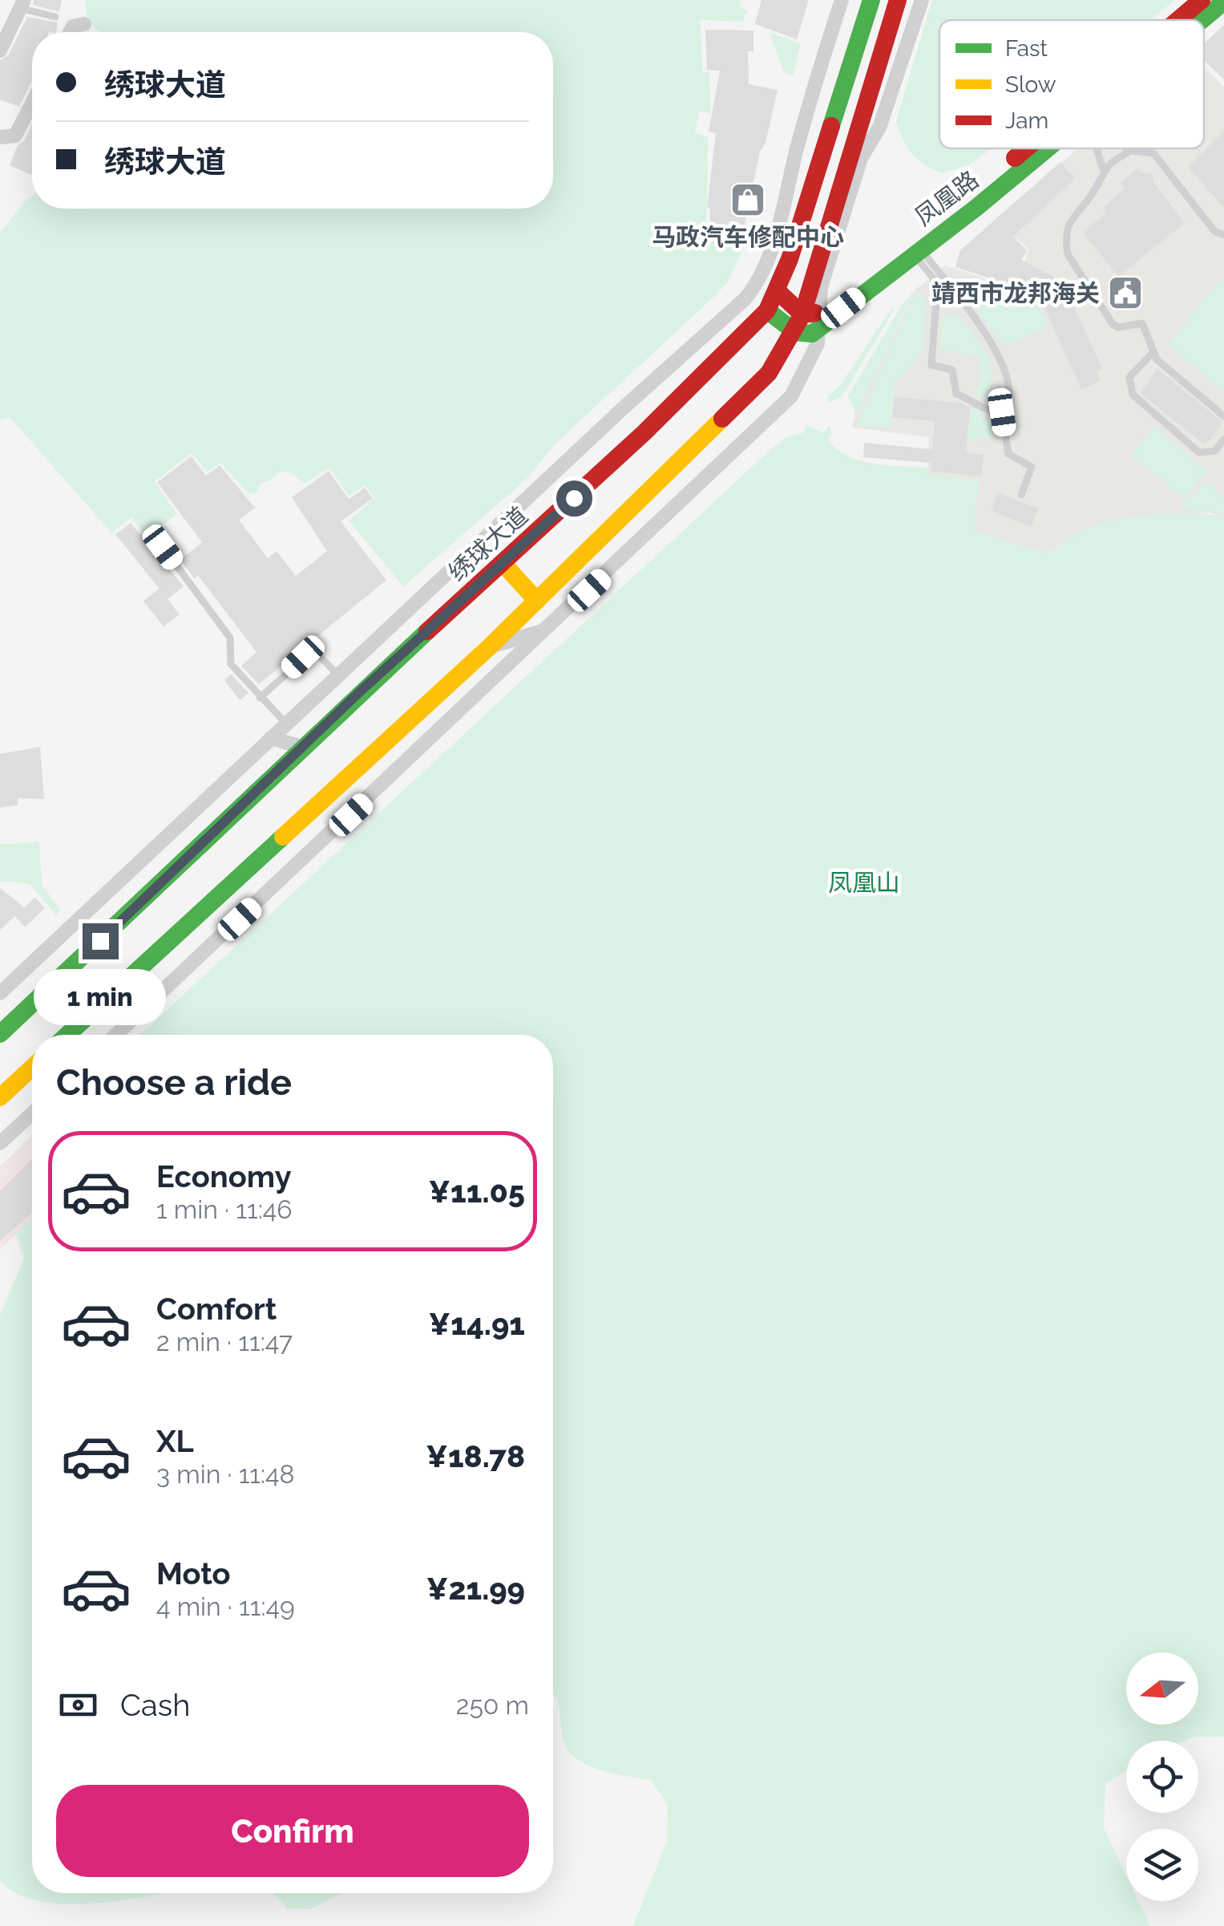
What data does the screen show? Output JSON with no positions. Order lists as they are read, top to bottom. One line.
{"streets":{"main road":["凤凰路","绣球大道"]},"parks":["凤凰山"],"places":{"shop":["马政汽车修配中心"],"public building":["靖西市龙邦海关"]},"legend":["Fast","Slow","Jam"],"north":"left","page":{"banner":["绣球大道","绣球大道"],"bubble":"1 min","heading":"Choose a ride","list":[{"name":"Economy","note":"1 min · 11:46","value":"¥11.05"},{"name":"Comfort","note":"2 min · 11:47","value":"¥14.91"},{"name":"XL","note":"3 min · 11:48","value":"¥18.78"},{"name":"Moto","note":"4 min · 11:49","value":"¥21.99"}],"pay":["Cash","250 m"],"buttons":"Confirm"}}
